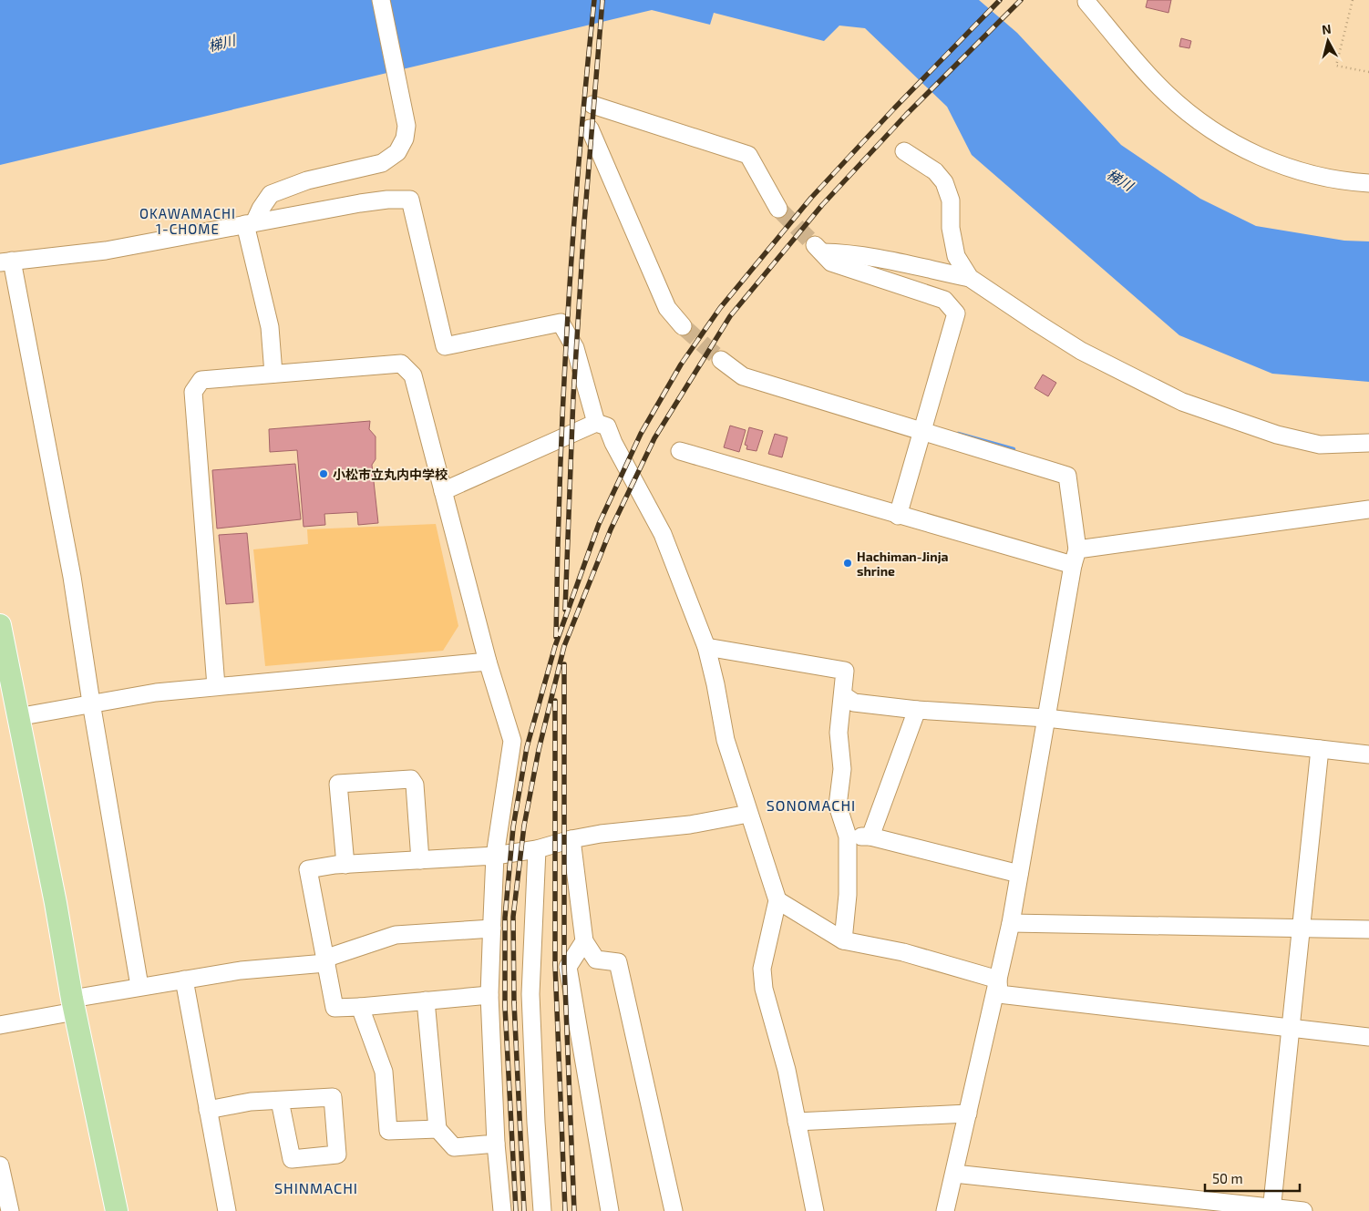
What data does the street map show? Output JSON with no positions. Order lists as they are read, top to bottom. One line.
{"districts":["OKAWAMACHI 1-CHOME","SONOMACHI","SHINMACHI"],"water":["梯川"],"places":["小松市立丸内中学校","Hachiman-Jinja shrine"],"scale_bar":"50 m","north":"top"}
